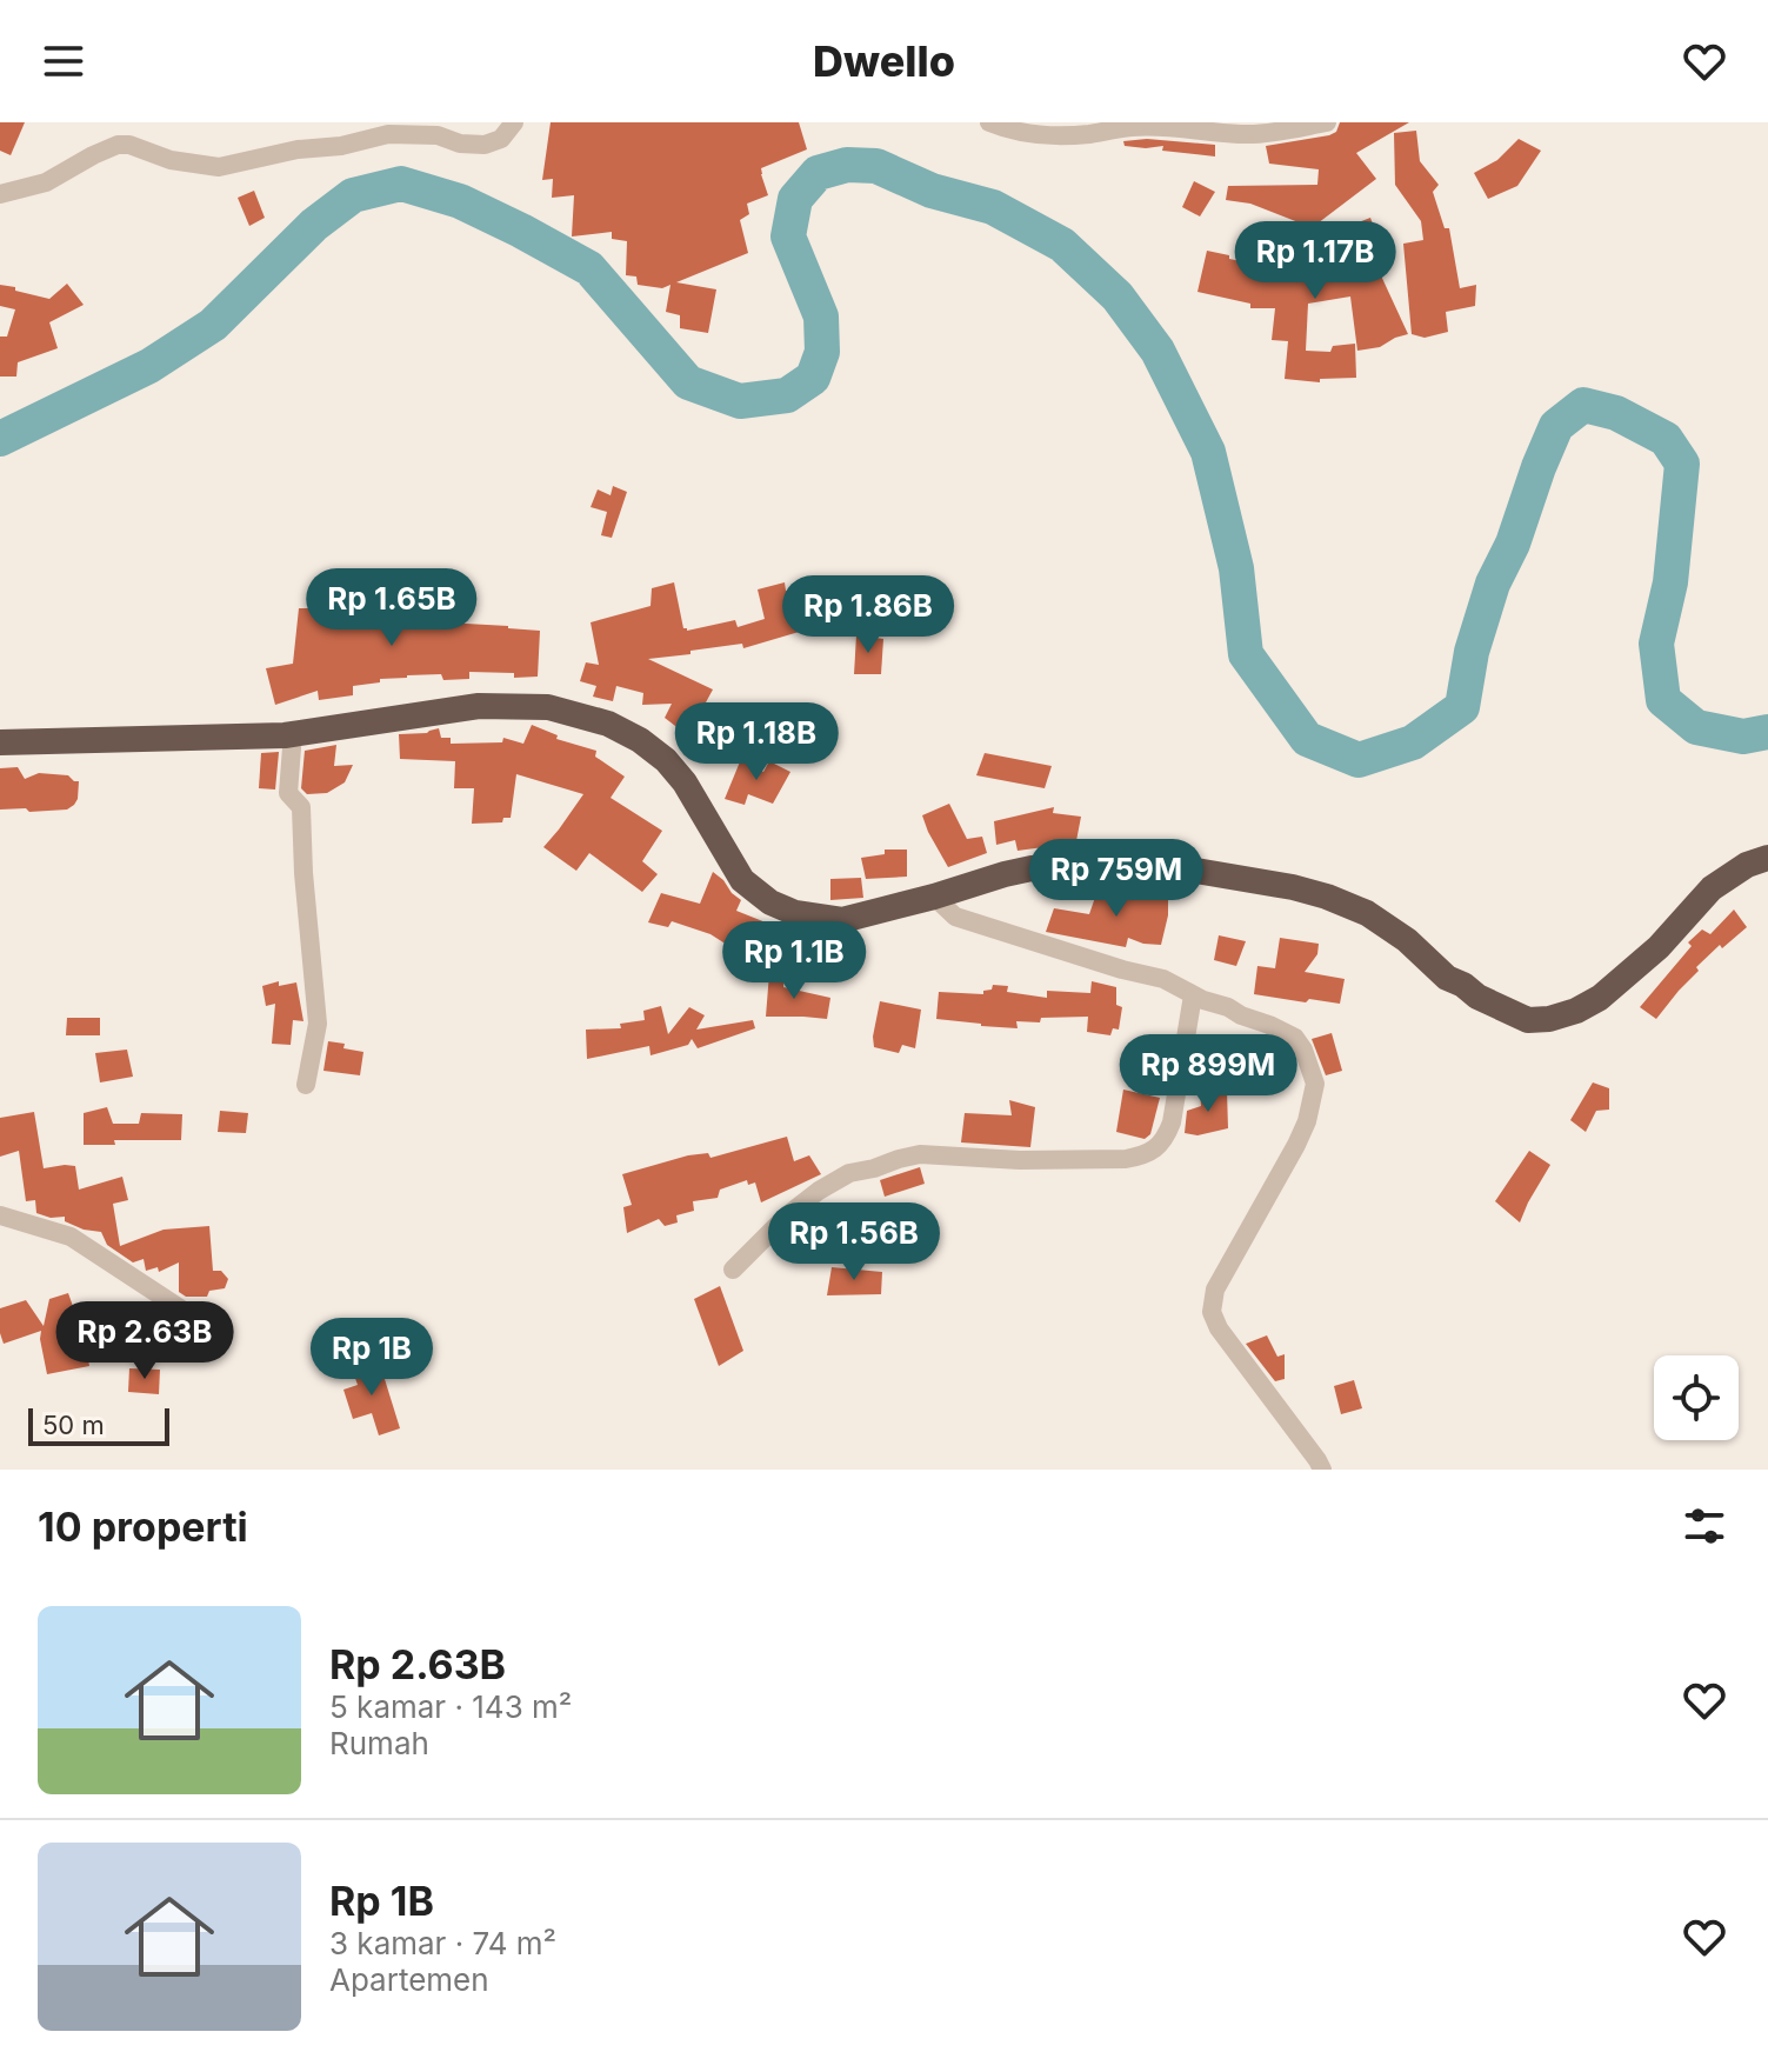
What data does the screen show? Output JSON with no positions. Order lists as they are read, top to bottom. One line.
{"scale_bar":"50 m","page":{"header":"Dwello","price":["Rp 1.17B","Rp 1.65B","Rp 1.86B","Rp 1.18B","Rp 759M","Rp 1.1B","Rp 899M","Rp 1.56B","Rp 2.63B","Rp 1B"],"scale":"50 m","heading":"10 properti","list":[{"name":"Rp 2.63B","note":"5 kamar · 143 m² · Rumah"},{"name":"Rp 1B","note":"3 kamar · 74 m² · Apartemen"}]}}
